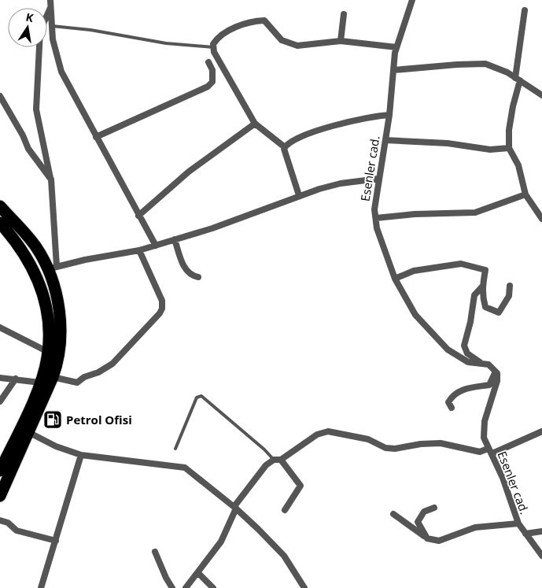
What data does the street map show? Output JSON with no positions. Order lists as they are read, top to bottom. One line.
{"streets":{"street":["Esenler cad."]},"places":{"fuel station":["Petrol Ofisi"]},"north":"top"}
